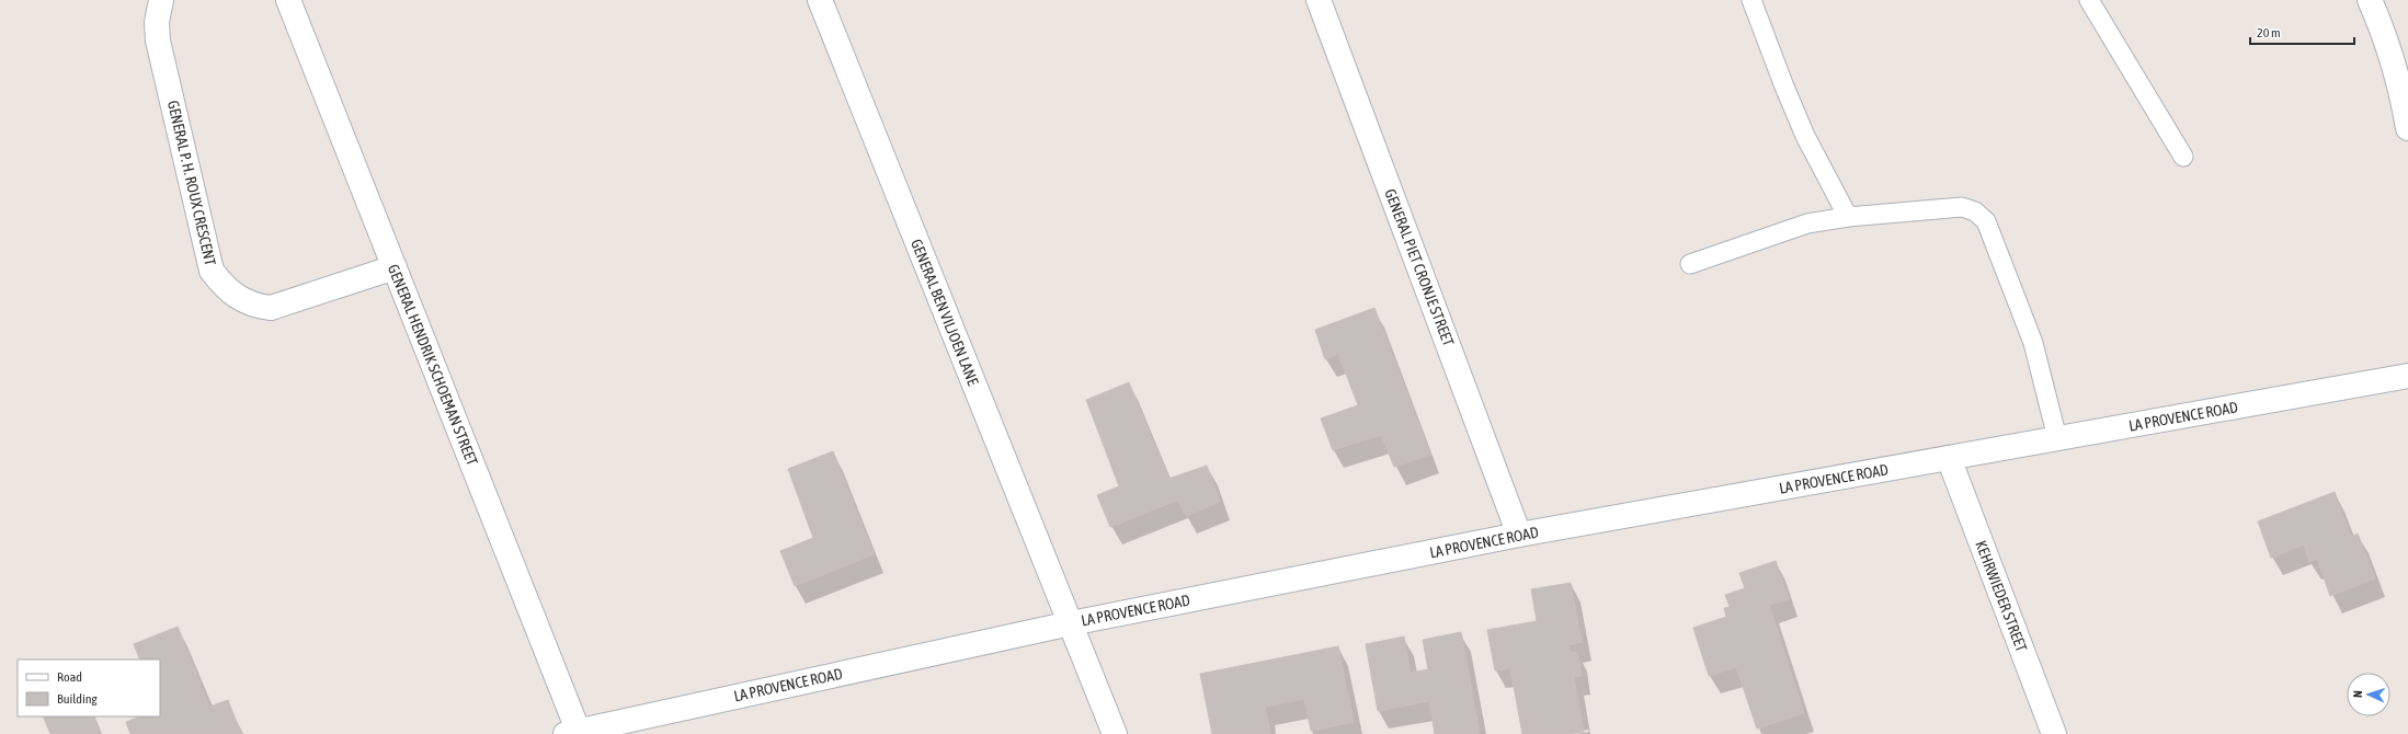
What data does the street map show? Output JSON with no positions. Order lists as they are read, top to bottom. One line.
{"streets":{"street":["GENERAL P. H. ROUX CRESCENT","GENERAL PIET CRONJE STREET","GENERAL BEN VILJOEN LANE","GENERAL HENDRIK SCHOEMAN STREET","LA PROVENCE ROAD","KEHRWIEDER STREET"]},"crossings":[["GENERAL P. H. ROUX CRESCENT","GENERAL HENDRIK SCHOEMAN STREET"],["GENERAL PIET CRONJE STREET","LA PROVENCE ROAD"],["GENERAL BEN VILJOEN LANE","LA PROVENCE ROAD"],["GENERAL HENDRIK SCHOEMAN STREET","LA PROVENCE ROAD"],["LA PROVENCE ROAD","KEHRWIEDER STREET"]],"legend":["Road","Building"],"scale_bar":"20 m","north":"left"}
